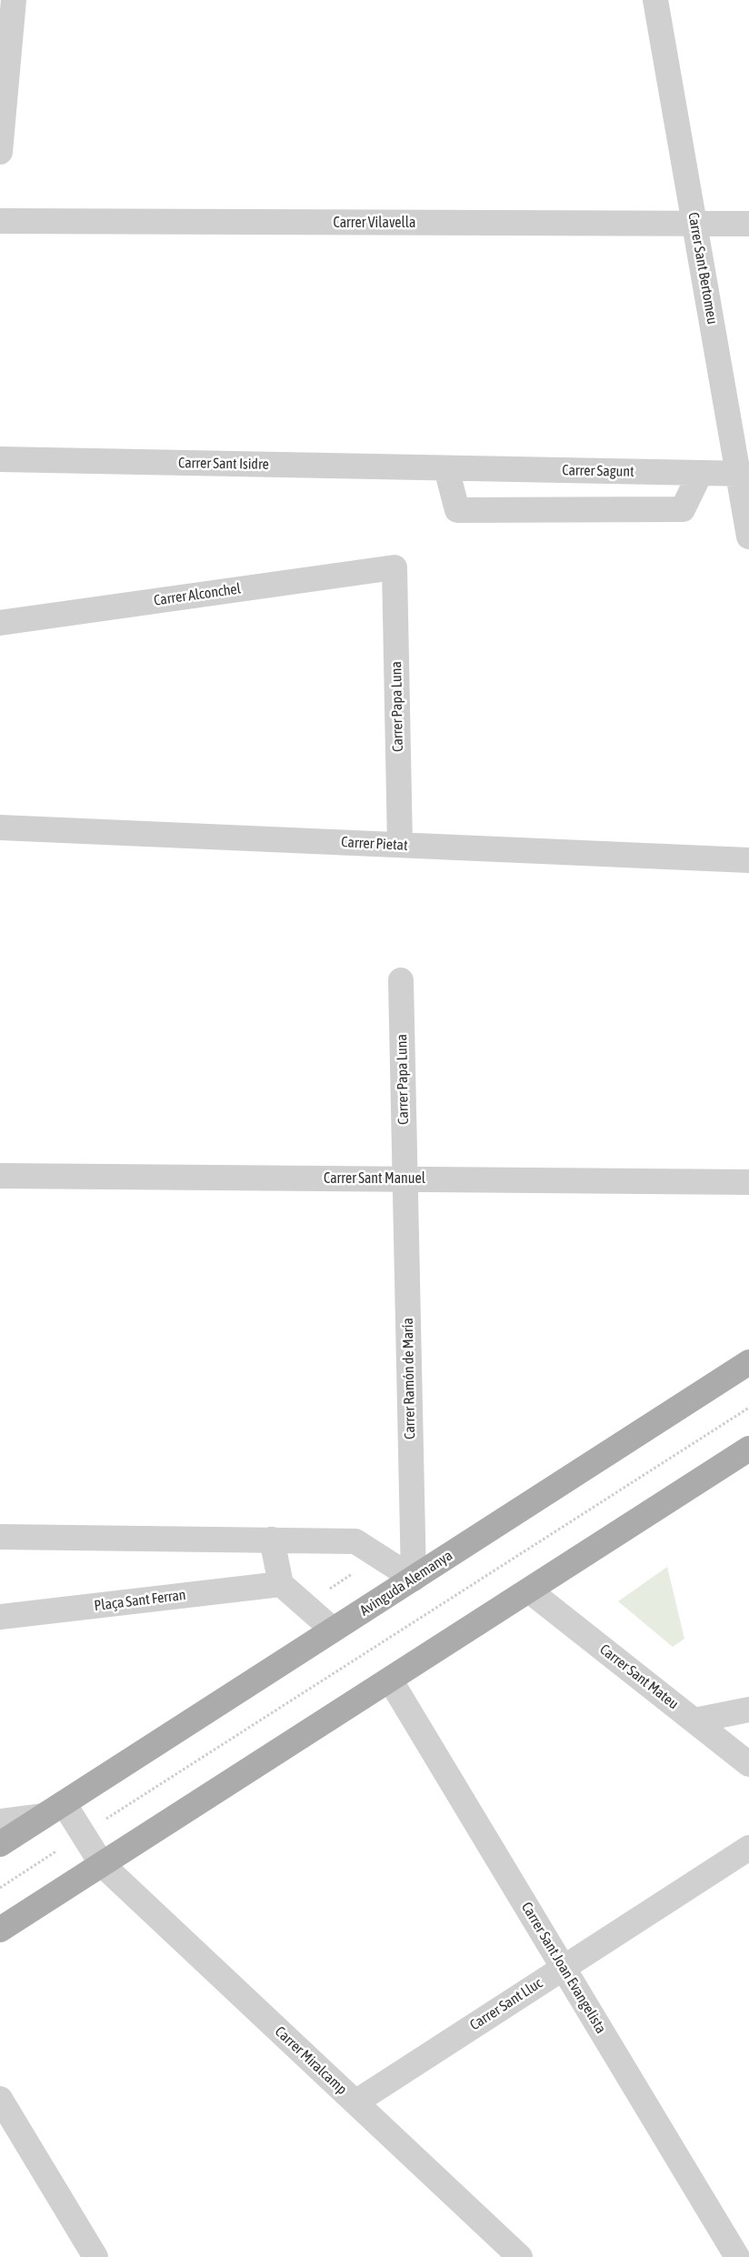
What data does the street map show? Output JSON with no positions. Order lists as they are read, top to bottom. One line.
{"streets":{"main road":["Avinguda Alemanya"],"street":["Carrer Vilavella","Carrer Sant Bertomeu","Carrer Sant Isidre","Carrer Sagunt","Carrer Alconchel","Carrer Papa Luna","Carrer Pietat","Carrer Sant Manuel","Carrer Ramón de María","Plaça Sant Ferran","Carrer Sant Mateu","Carrer Sant Joan Evangelista","Carrer Sant Lluc","Carrer Miralcamp"]},"crossings":[["Carrer Vilavella","Carrer Sant Bertomeu"],["Carrer Sant Bertomeu","Carrer Sagunt"],["Carrer Sant Isidre","Carrer Sagunt"],["Carrer Alconchel","Carrer Papa Luna"],["Carrer Papa Luna","Carrer Pietat"],["Carrer Papa Luna","Carrer Sant Manuel"],["Carrer Papa Luna","Carrer Ramón de María"],["Carrer Sant Manuel","Carrer Ramón de María"],["Carrer Ramón de María","Avinguda Alemanya"],["Carrer Sant Joan Evangelista","Carrer Sant Lluc"],["Carrer Sant Lluc","Carrer Miralcamp"]]}
